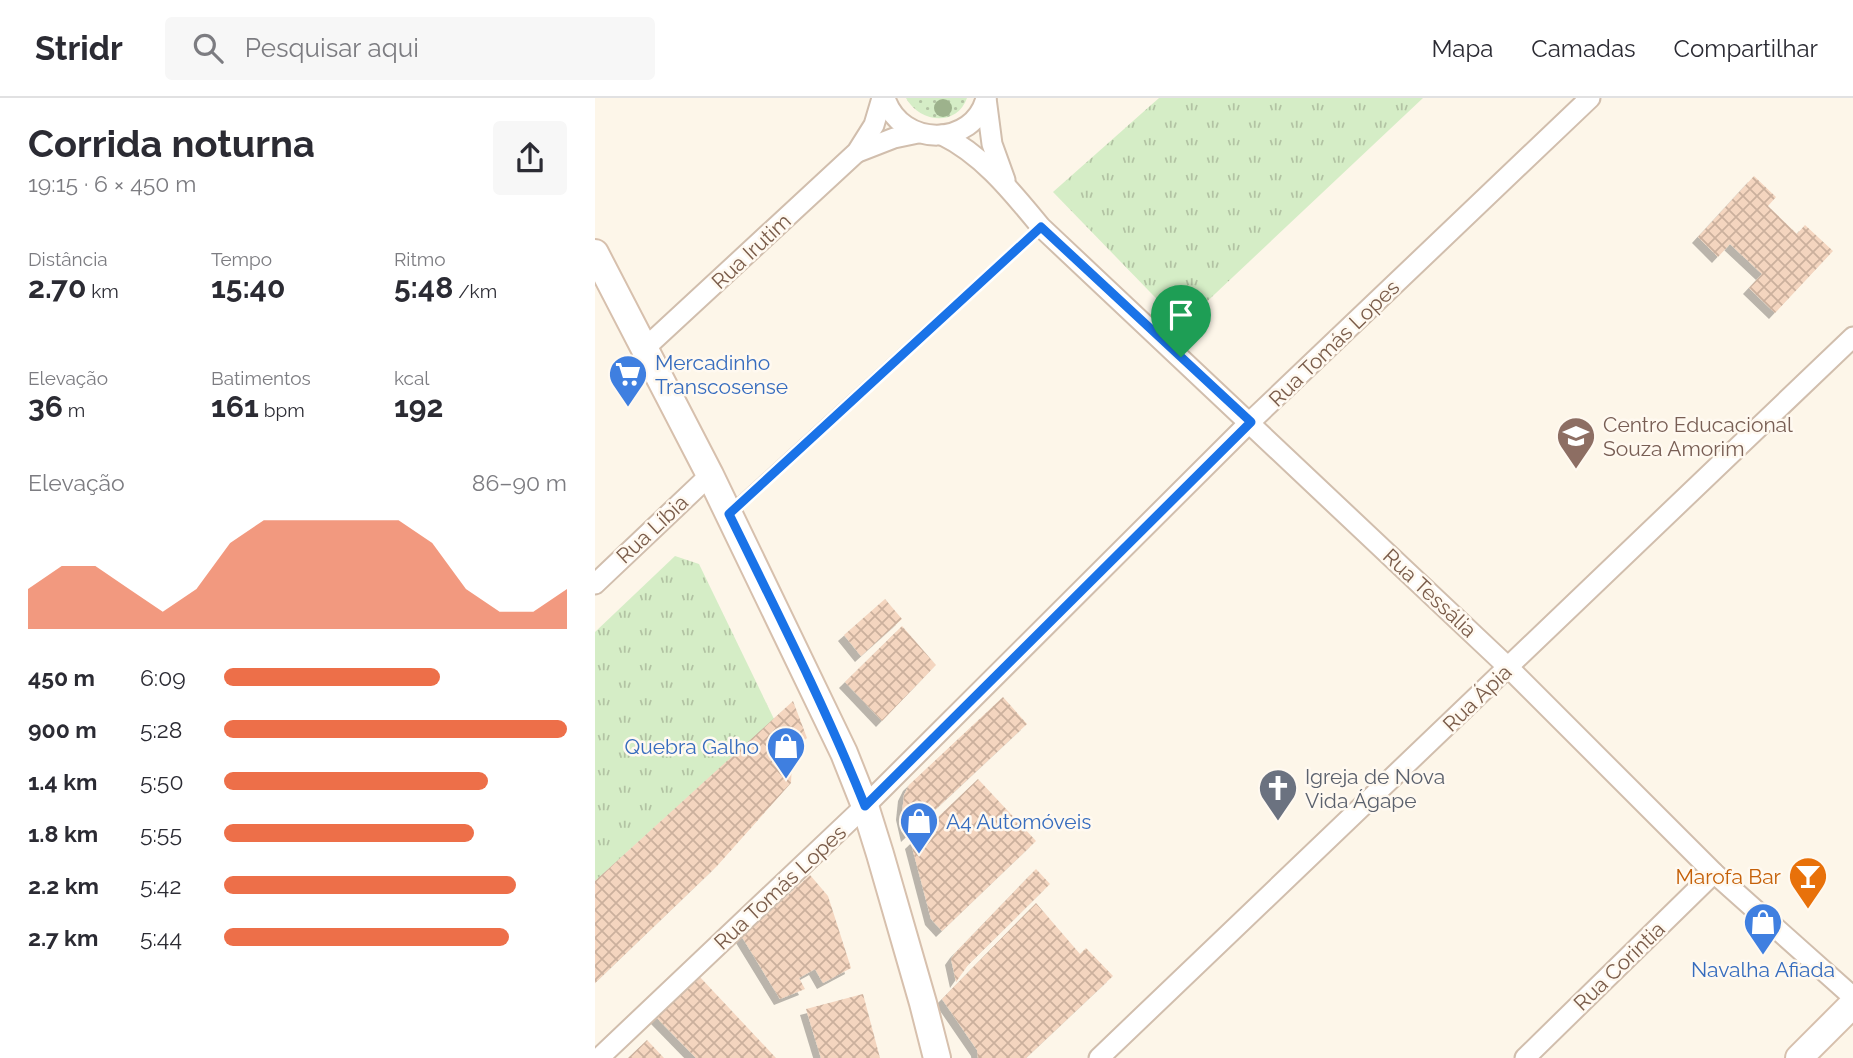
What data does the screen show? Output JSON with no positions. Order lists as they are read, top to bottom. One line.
{"streets":{"street":["Rua Irutim","Rua Tomás Lopes","Rua Líbia","Rua Tessália","Rua Ápia","Rua Corintia"]},"crossings":[["Rua Irutim","Rua Tessália"],["Rua Tomás Lopes","Rua Tessália"],["Rua Tessália","Rua Ápia"],["Rua Tessália","Rua Corintia"]],"places":{"supermarket":["Mercadinho Transcosense"],"school or university":["Centro Educacional Souza Amorim"],"shop":["Quebra Galho","A4 Automóveis","Navalha Afiada"],"church":["Igreja de Nova Vida Ágape"],"bar":["Marofa Bar"]},"page":{"header":"Stridr","search":"Pesquisar aqui","nav":["Mapa","Camadas","Compartilhar"],"heading":["Corrida noturna","19:15 · 6 × 450 m"],"stats":[["Distância","2.70 km"],["Tempo","15:40"],["Ritmo","5:48 /km"],["Elevação","36 m"],["Batimentos","161 bpm"],["kcal","192"]],"chart":["Elevação","86–90 m"],"list":[{"name":"450 m","note":"6:09"},{"name":"900 m","note":"5:28"},{"name":"1.4 km","note":"5:50"},{"name":"1.8 km","note":"5:55"},{"name":"2.2 km","note":"5:42"},{"name":"2.7 km","note":"5:44"}]}}
